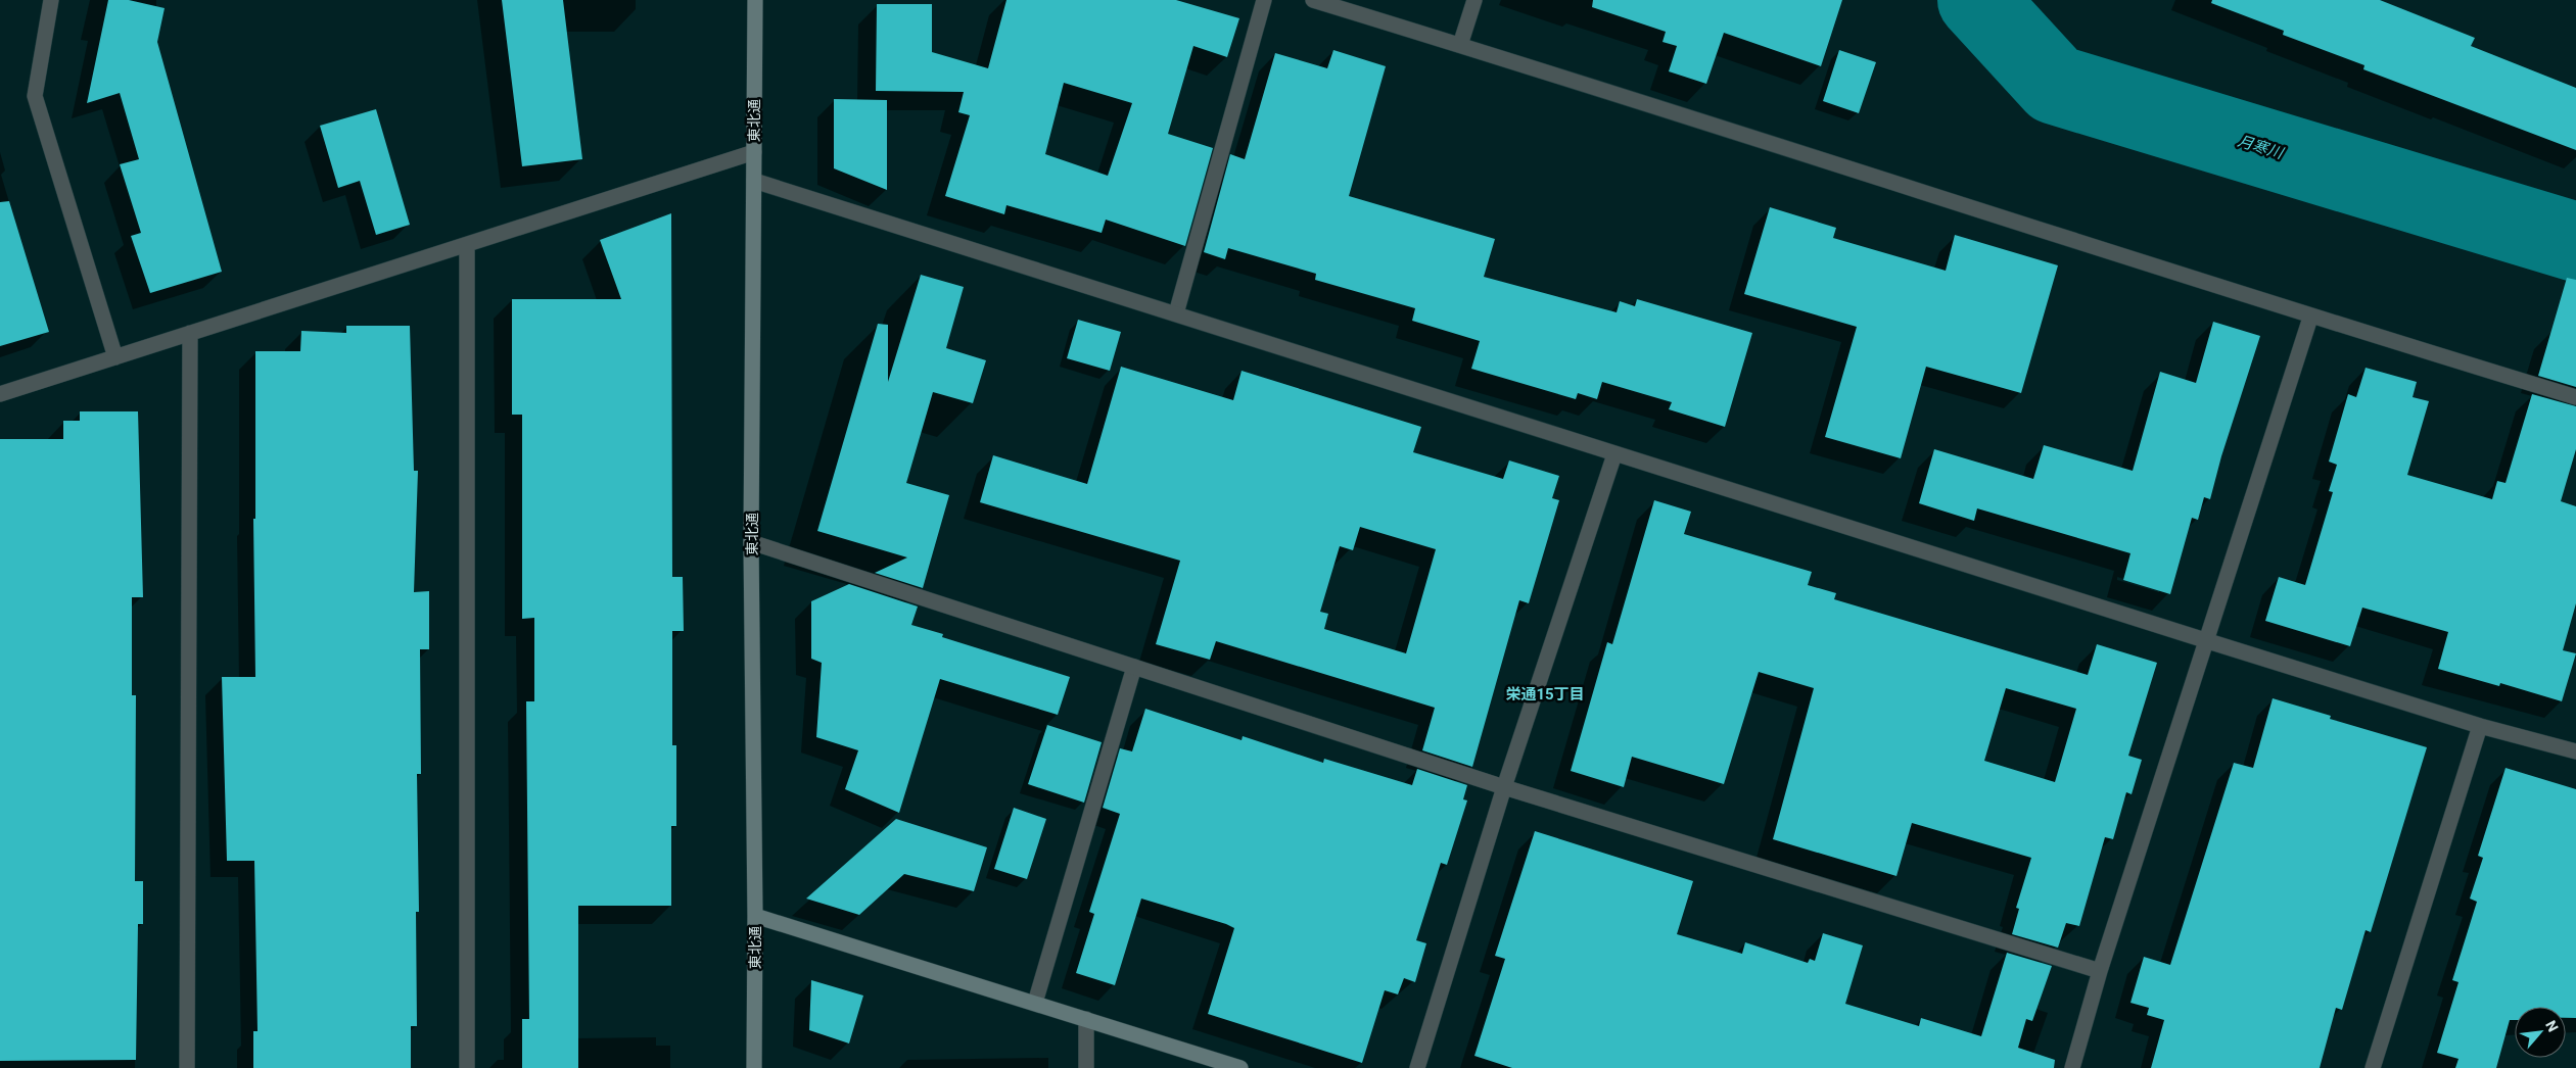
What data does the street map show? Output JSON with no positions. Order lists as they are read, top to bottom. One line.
{"streets":{"street":["東北通"]},"districts":["栄通15丁目"],"water":["月寒川"],"north":"top right"}
